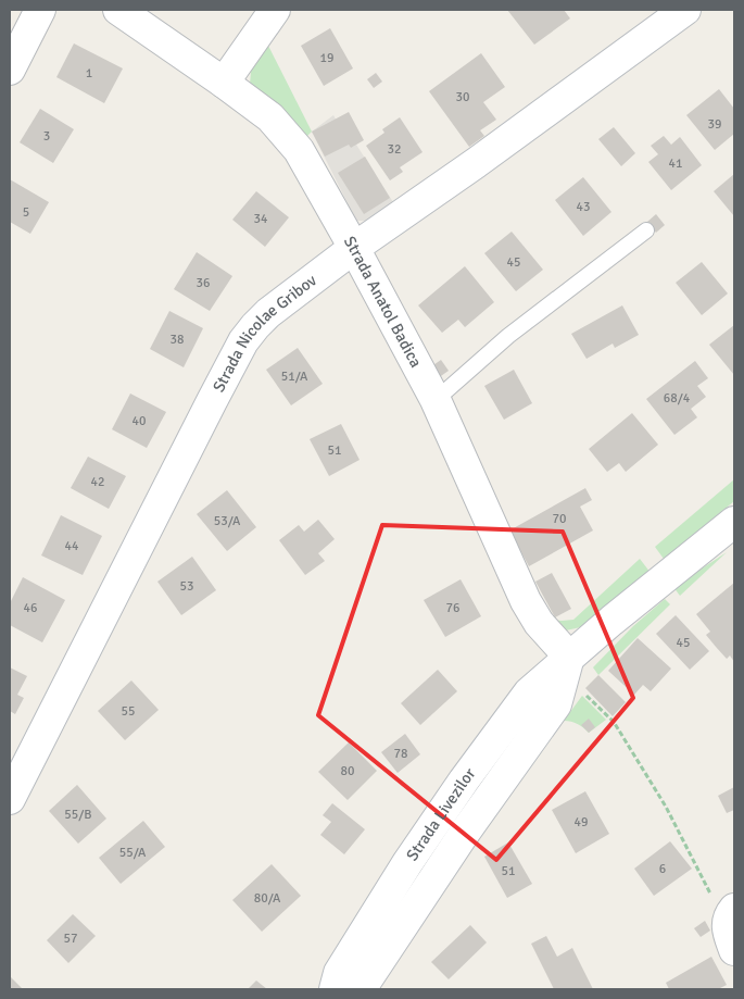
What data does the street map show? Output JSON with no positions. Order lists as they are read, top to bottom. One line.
{"streets":{"street":["Strada Anatol Badica","Strada Nicolae Gribov","Strada Livezilor"]},"crossings":[["Strada Anatol Badica","Strada Nicolae Gribov"],["Strada Anatol Badica","Strada Livezilor"]],"house_numbers":["19","1","30","39","3","32","41","43","5","34","45","36","38","51/A","68/4","40","51","42","70","53/A","44","53","46","76","45","55","78","80","55/B","49","55/A","6","51","80/A","57"]}
